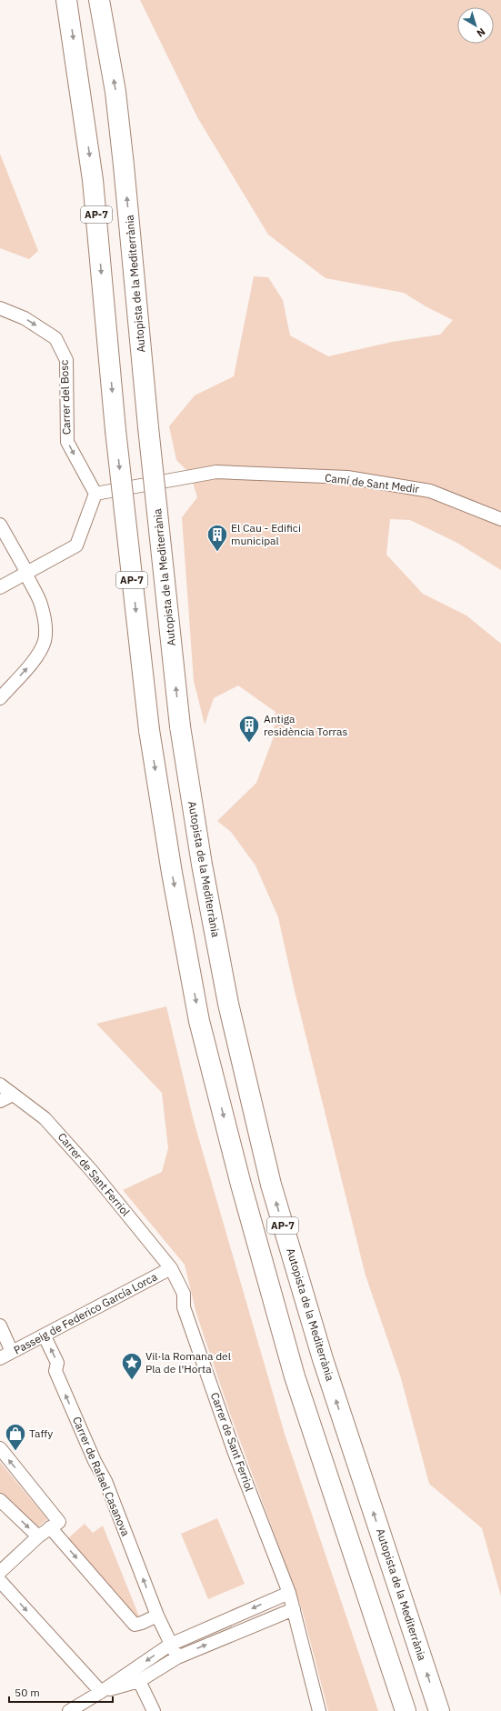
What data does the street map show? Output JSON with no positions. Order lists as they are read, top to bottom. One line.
{"streets":{"highway":["AP-7","Autopista de la Mediterrània"],"street":["Carrer del Bosc","Camí de Sant Medir","Carrer de Sant Ferriol","Passeig de Federico García Lorca","Carrer de Rafael Casanova"]},"crossings":[["Carrer del Bosc","Camí de Sant Medir"],["Carrer de Sant Ferriol","Passeig de Federico García Lorca"],["Passeig de Federico García Lorca","Carrer de Rafael Casanova"]],"one_way":["Carrer del Bosc"],"places":{"building":["El Cau - Edifici municipal","Antiga residència Torras"],"place":["Vil·la Romana del Pla de l'Horta"],"shop":["Taffy"]},"scale_bar":"50 m","north":"bottom right"}
